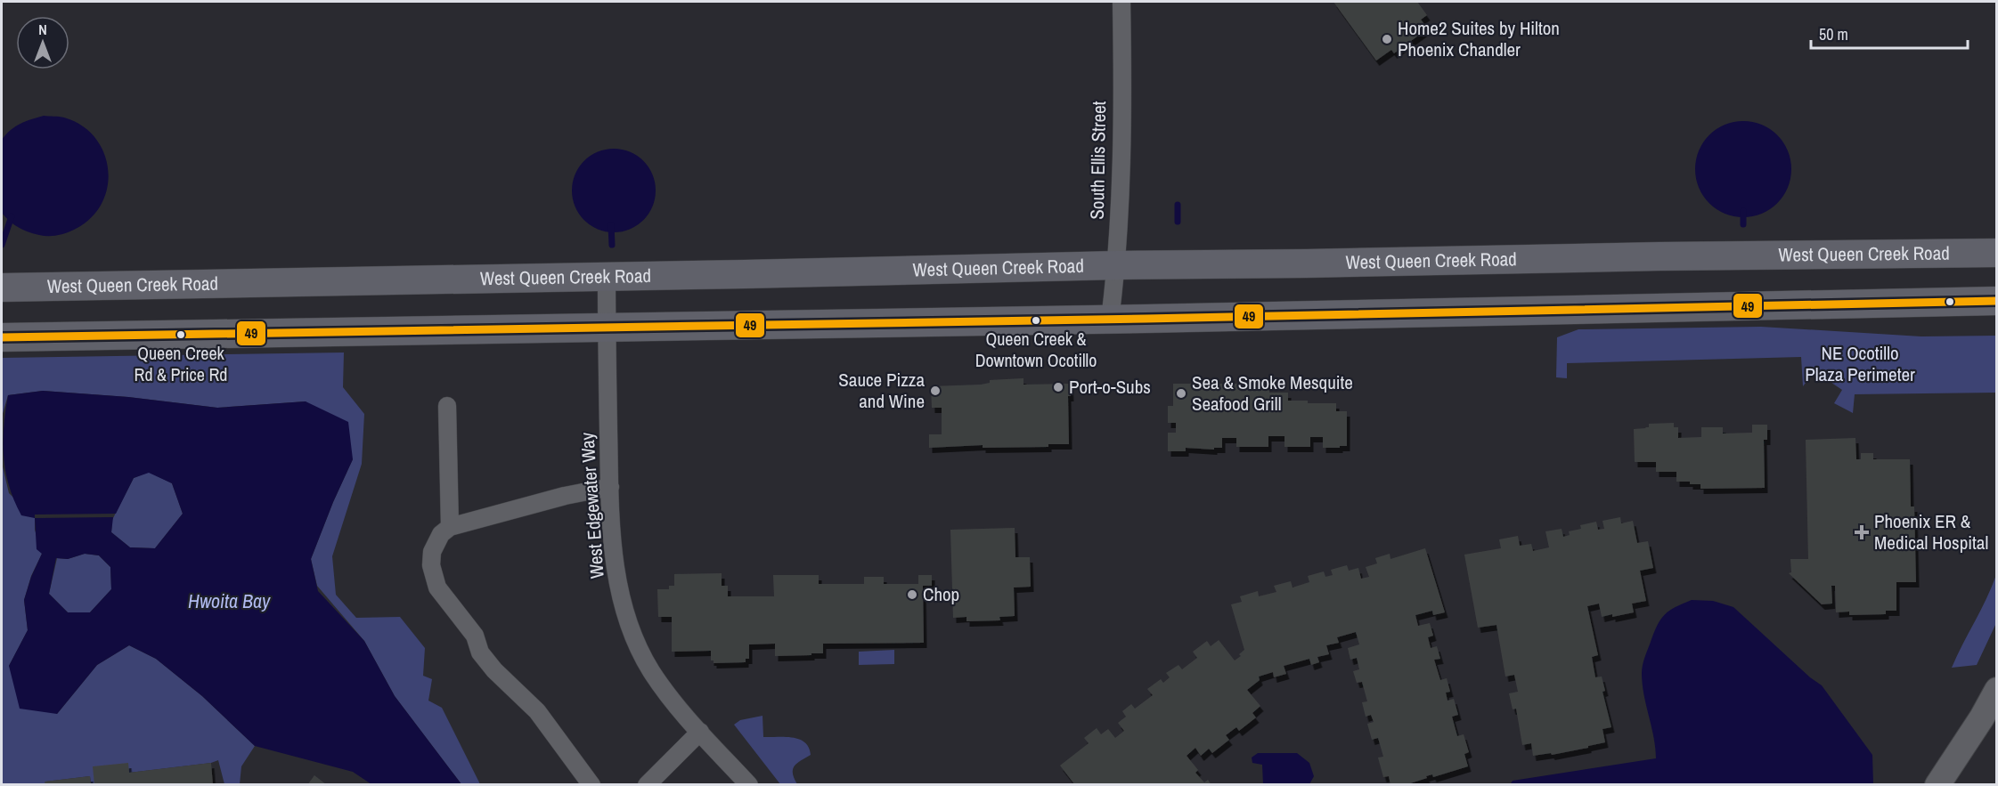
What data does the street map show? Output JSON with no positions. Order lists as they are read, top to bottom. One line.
{"streets":{"main road":["West Queen Creek Road"],"street":["South Ellis Street","West Edgewater Way"]},"crossings":[["South Ellis Street","West Queen Creek Road"],["West Queen Creek Road","West Edgewater Way"]],"water":["Hwoita Bay"],"parks":["NE Ocotillo Plaza Perimeter"],"places":{"other":["Home2 Suites by Hilton Phoenix Chandler","Queen Creek & Downtown Ocotillo","Queen Creek Rd & Price Rd","Port-o-Subs","Sauce Pizza and Wine","Sea & Smoke Mesquite Seafood Grill","Chop"],"health":["Phoenix ER & Medical Hospital"]},"lines":["transit line 49"],"scale_bar":"50 m","north":"top"}
